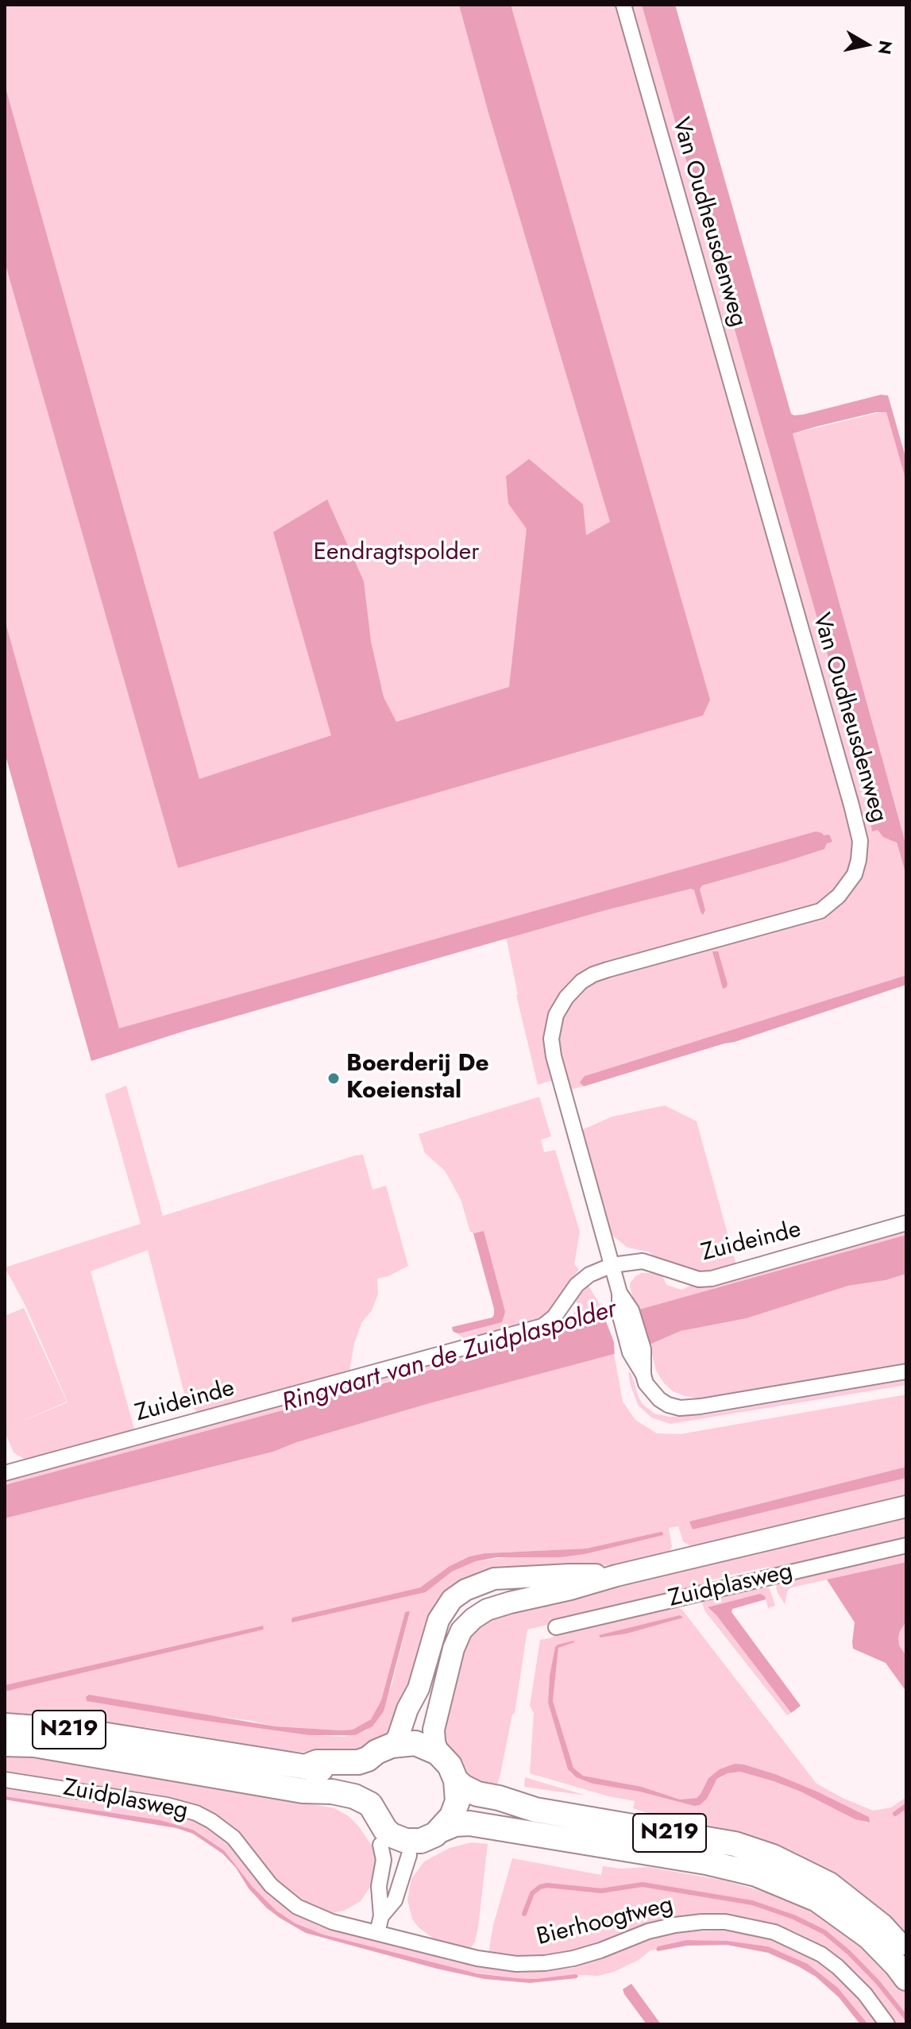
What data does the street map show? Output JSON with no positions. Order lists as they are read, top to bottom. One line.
{"streets":{"main road":["Zuidplasweg","N219"],"street":["Van Oudheusdenweg","Zuideinde","Bierhoogtweg"]},"crossings":[["Van Oudheusdenweg","Zuideinde"],["Zuidplasweg","N219"],["Zuidplasweg","Bierhoogtweg"]],"water":["Ringvaart van de Zuidplaspolder"],"parks":["Eendragtspolder"],"places":["Boerderij De Koeienstal"],"north":"right"}
